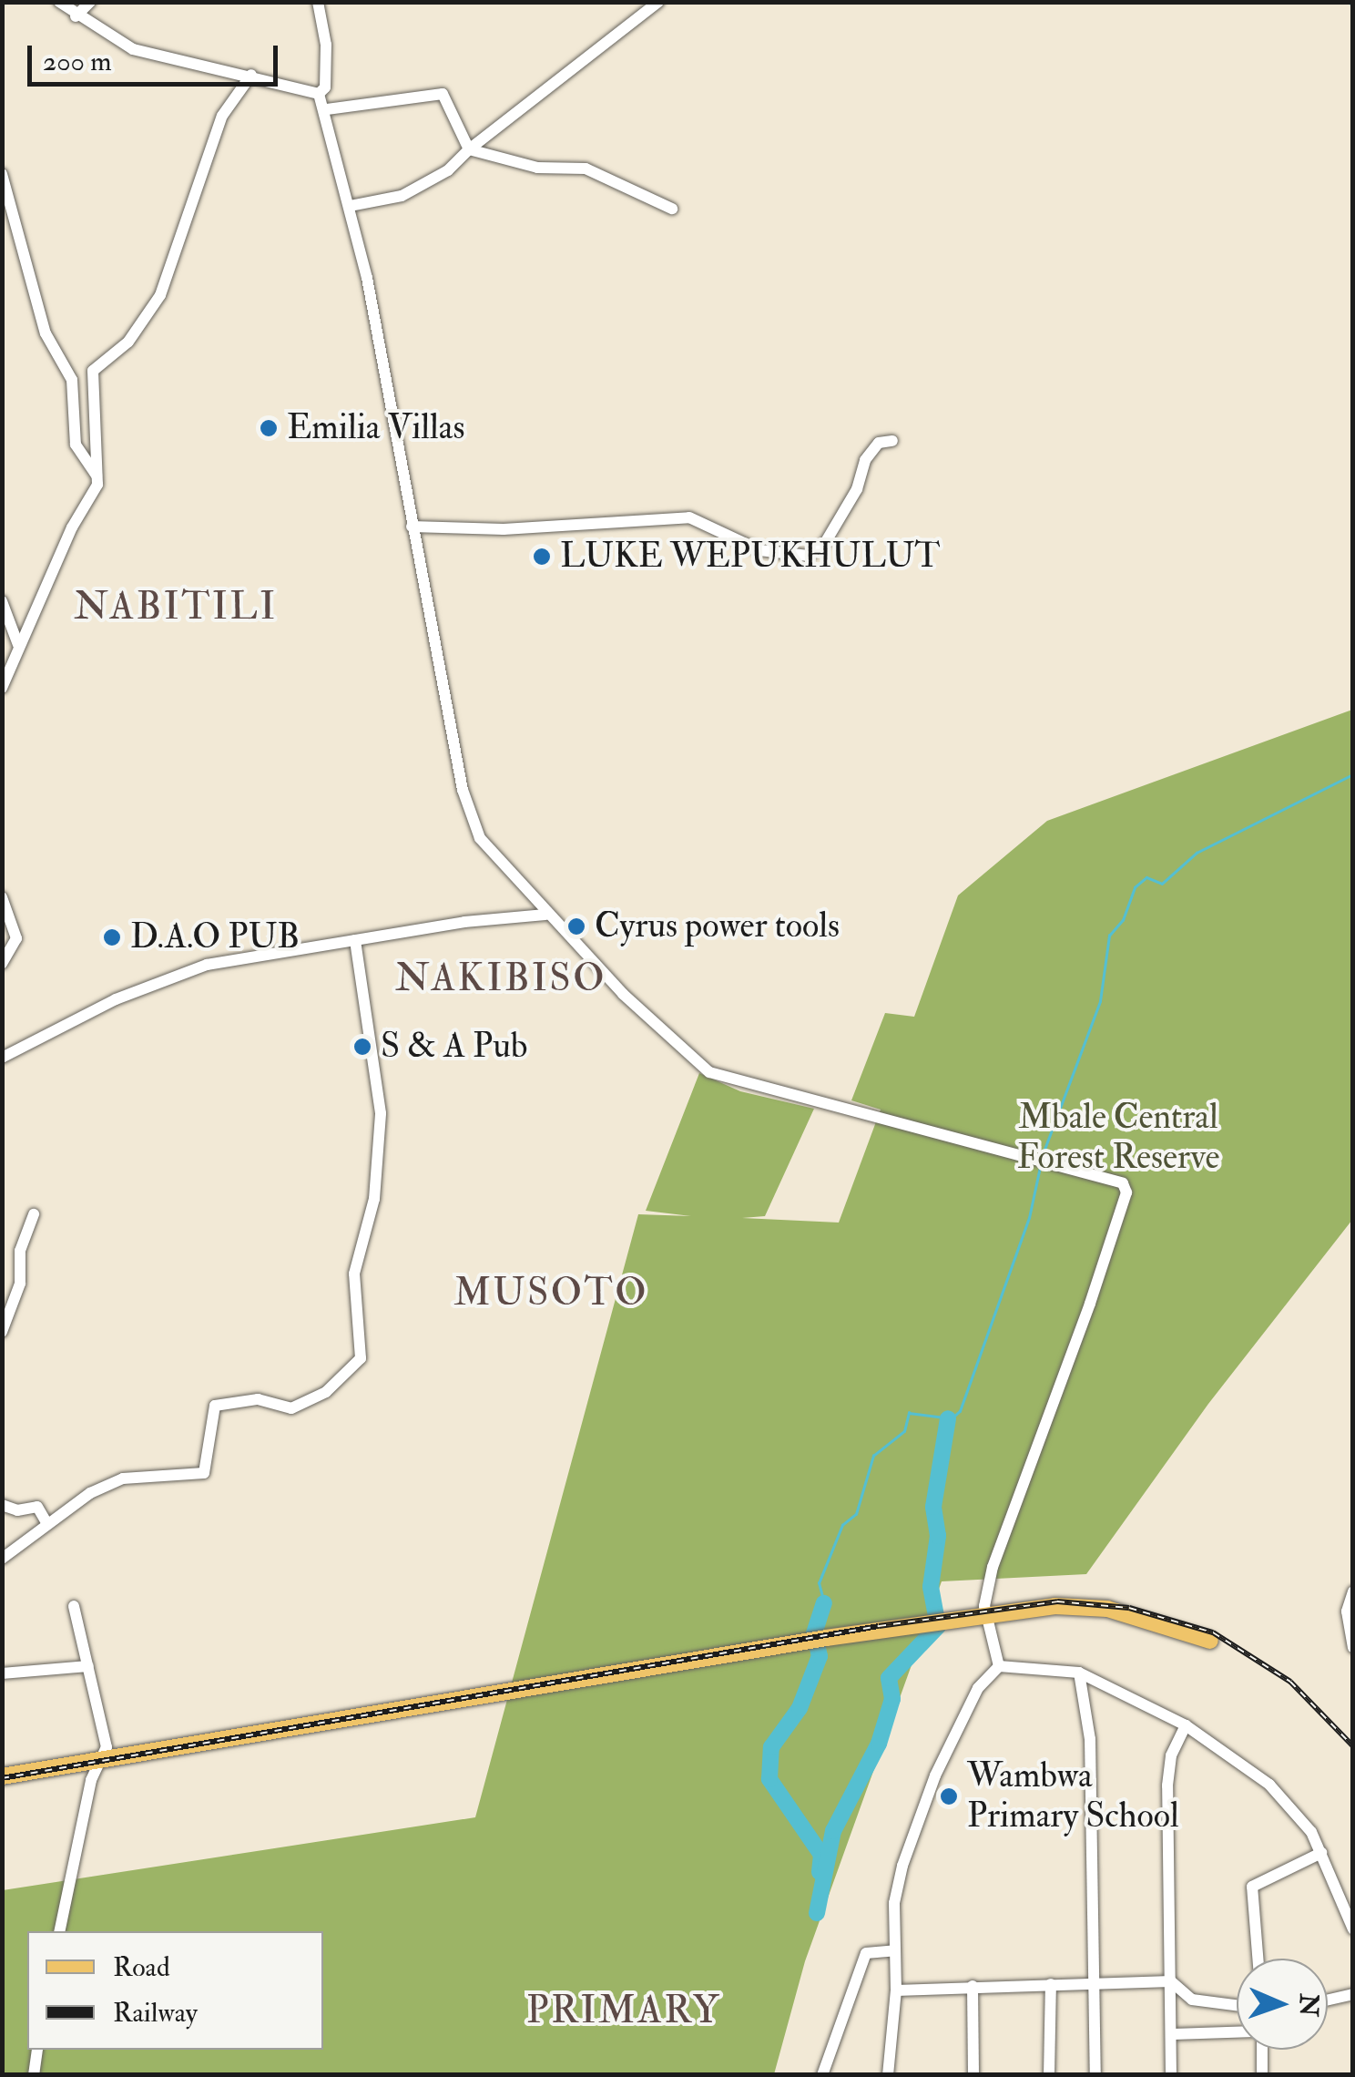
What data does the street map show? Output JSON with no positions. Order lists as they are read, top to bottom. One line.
{"districts":["NABITILI","NAKIBISO","MUSOTO","PRIMARY"],"parks":["Mbale Central Forest Reserve"],"places":["Emilia Villas","LUKE WEPUKHULUT","Cyrus power tools","D.A.O PUB","S & A Pub","Wambwa Primary School"],"legend":["Road","Railway"],"scale_bar":"200 m","north":"right"}
